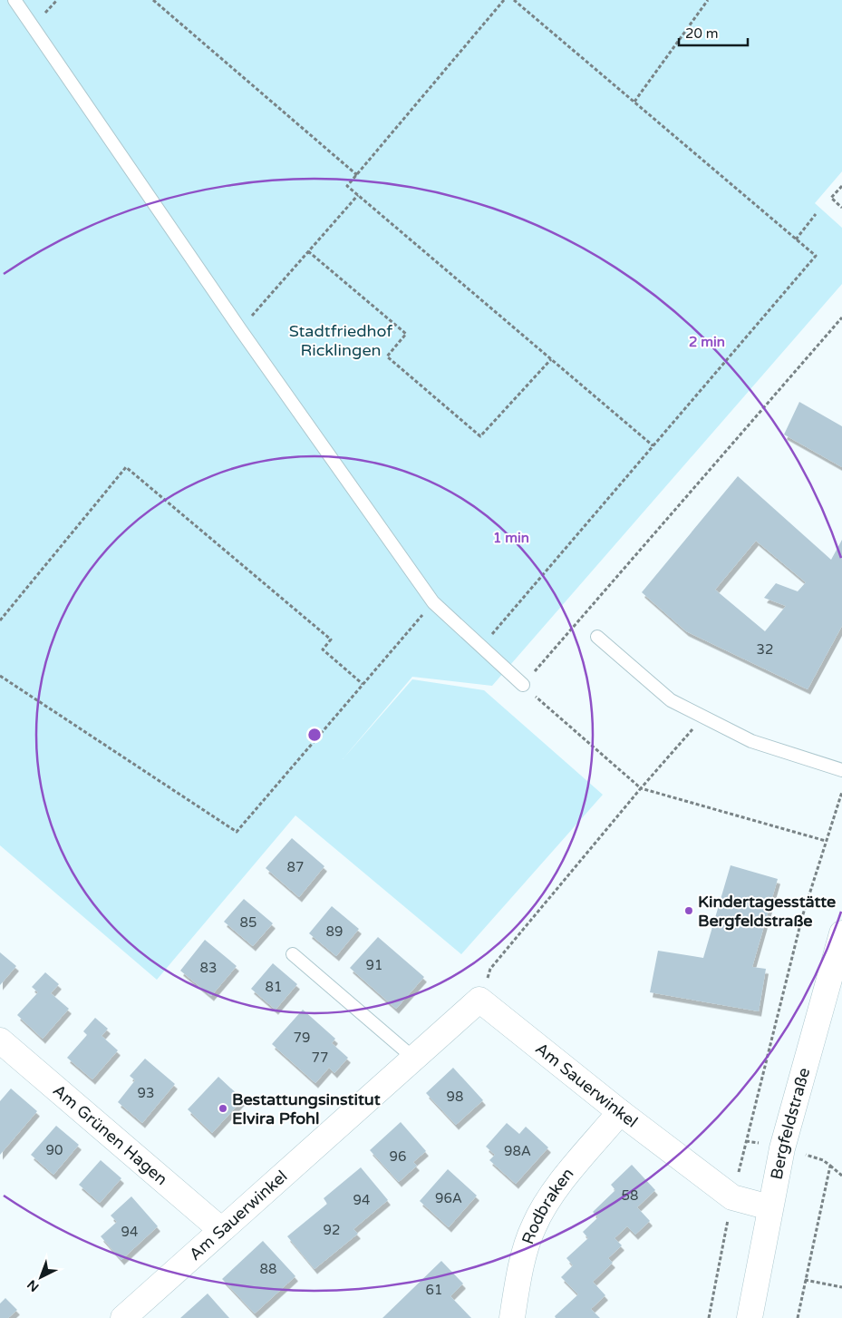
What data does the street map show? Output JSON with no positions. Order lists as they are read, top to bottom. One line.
{"streets":{"street":["Am Sauerwinkel","Bergfeldstraße","Am Grünen Hagen","Rodbraken"]},"crossings":[["Am Sauerwinkel","Bergfeldstraße"],["Am Sauerwinkel","Am Grünen Hagen"],["Am Sauerwinkel","Rodbraken"]],"parks":["Stadtfriedhof Ricklingen"],"places":["Kindertagesstätte Bergfeldstraße","Bestattungsinstitut Elvira Pfohl"],"house_numbers":["32","87","85","89","91","83","81","79","77","93","98","90","98A","96","58","96A","94","92","94","88","61"],"scale_bar":"20 m","north":"bottom left","rings":["2 min","1 min"]}
